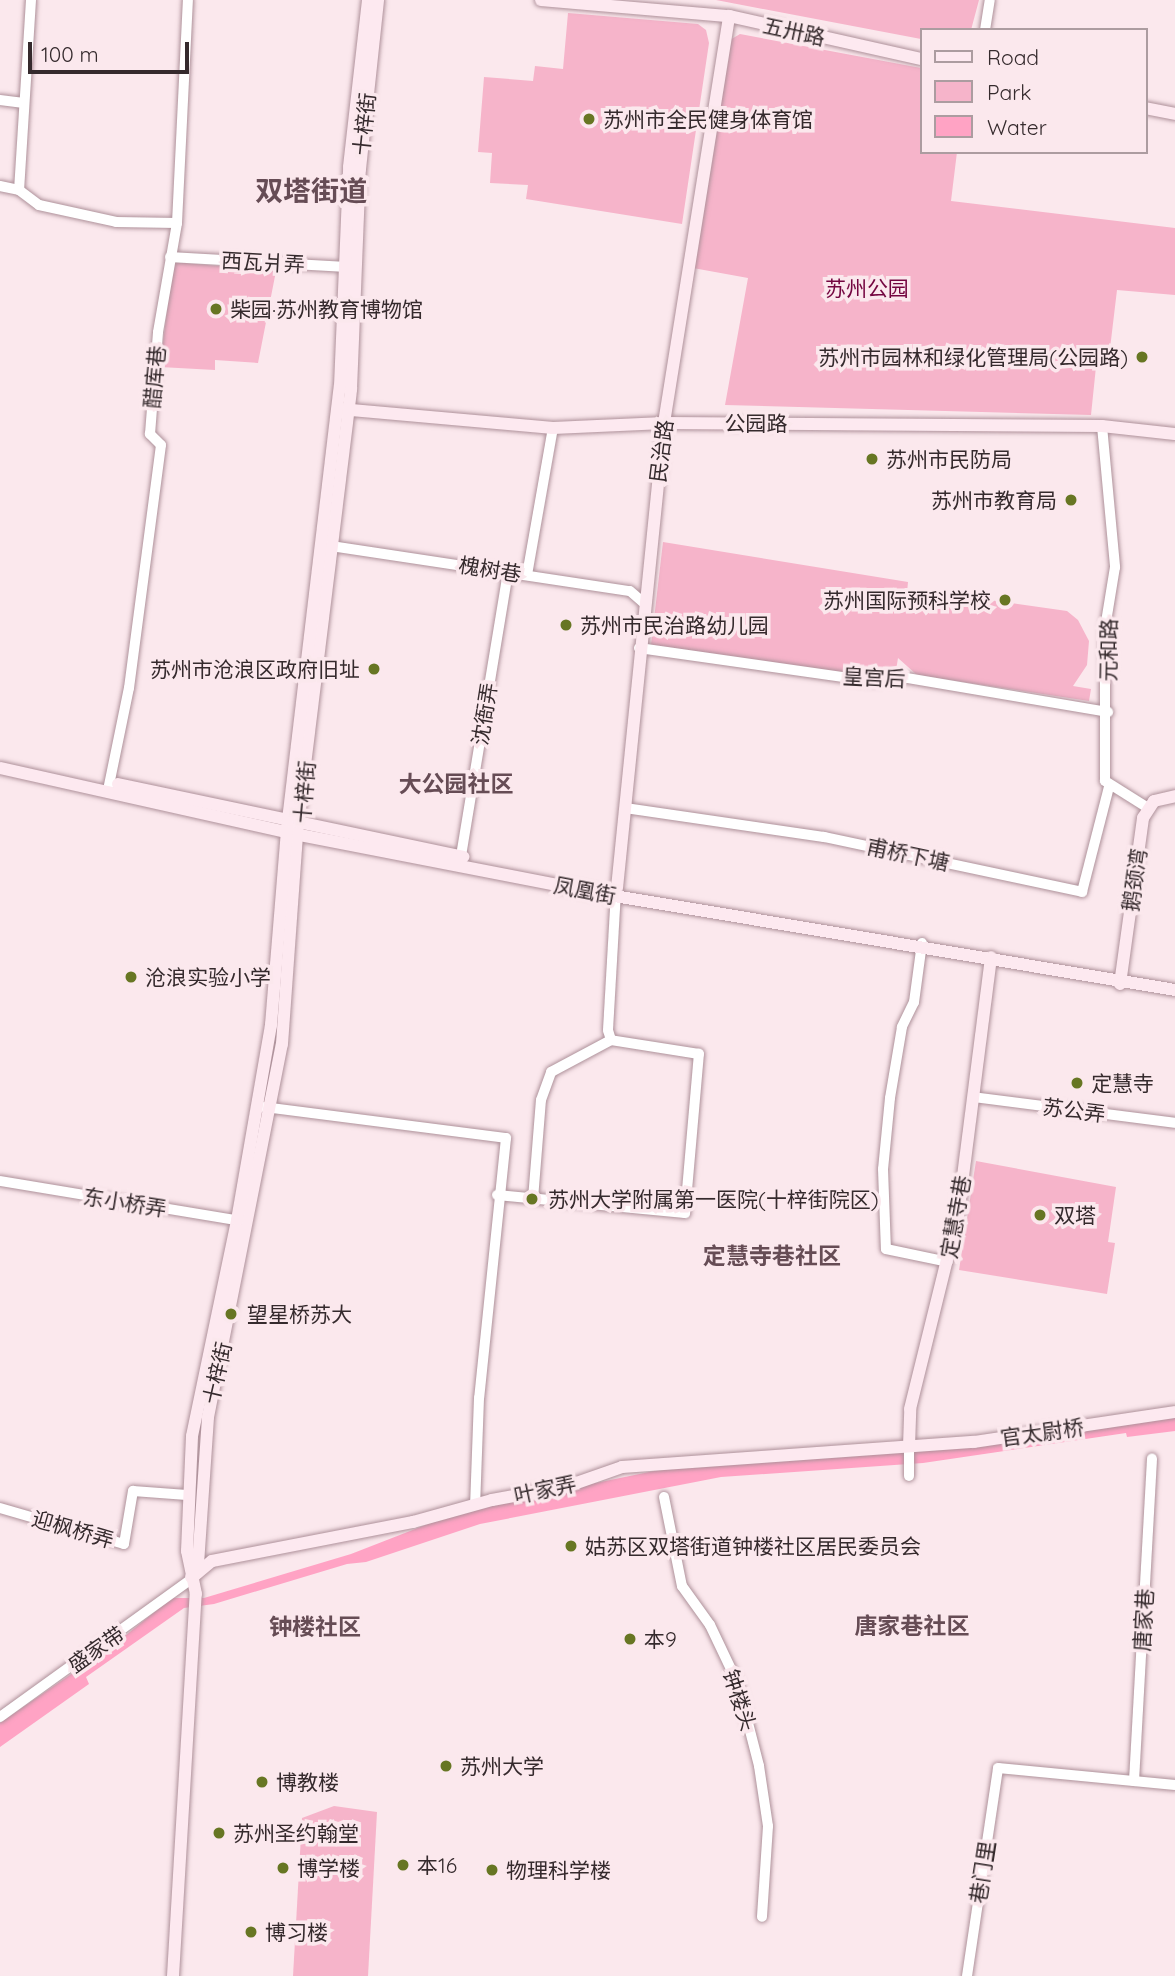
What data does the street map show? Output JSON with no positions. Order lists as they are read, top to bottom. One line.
{"streets":{"street":["五卅路","十梓街","西瓦爿弄","醋库巷","公园路","民治路","槐树巷","元和路","皇宫后","沈衙弄","甫桥下塘","鹅颈湾","凤凰街","苏公弄","东小桥弄","定慧寺巷","官太尉桥","叶家弄","迎枫桥弄","唐家巷","盛家带","钟楼头","巷门里"]},"crossings":[["五卅路","民治路"],["十梓街","西瓦爿弄"],["十梓街","公园路"],["十梓街","槐树巷"],["十梓街","凤凰街"],["十梓街","东小桥弄"],["十梓街","叶家弄"],["十梓街","迎枫桥弄"],["十梓街","盛家带"],["西瓦爿弄","醋库巷"],["醋库巷","凤凰街"],["公园路","民治路"],["公园路","元和路"],["民治路","槐树巷"],["民治路","皇宫后"],["民治路","甫桥下塘"],["民治路","凤凰街"],["槐树巷","沈衙弄"],["元和路","皇宫后"],["元和路","甫桥下塘"],["沈衙弄","凤凰街"],["鹅颈湾","凤凰街"],["凤凰街","定慧寺巷"],["苏公弄","定慧寺巷"],["定慧寺巷","官太尉桥"],["定慧寺巷","叶家弄"],["官太尉桥","叶家弄"],["叶家弄","盛家带"],["唐家巷","巷门里"]],"districts":["双塔街道","大公园社区","定慧寺巷社区","唐家巷社区","钟楼社区"],"parks":["苏州公园"],"places":["苏州市全民健身体育馆","柴园·苏州教育博物馆","苏州市园林和绿化管理局(公园路)","苏州市民防局","苏州市教育局","苏州国际预科学校","苏州市民治路幼儿园","苏州市沧浪区政府旧址","沧浪实验小学","定慧寺","苏州大学附属第一医院(十梓街院区)","双塔","望星桥苏大","姑苏区双塔街道钟楼社区居民委员会","本9","苏州大学","博教楼","苏州圣约翰堂","本16","博学楼","物理科学楼","博习楼"],"legend":["Road","Park","Water"],"scale_bar":"100 m"}
